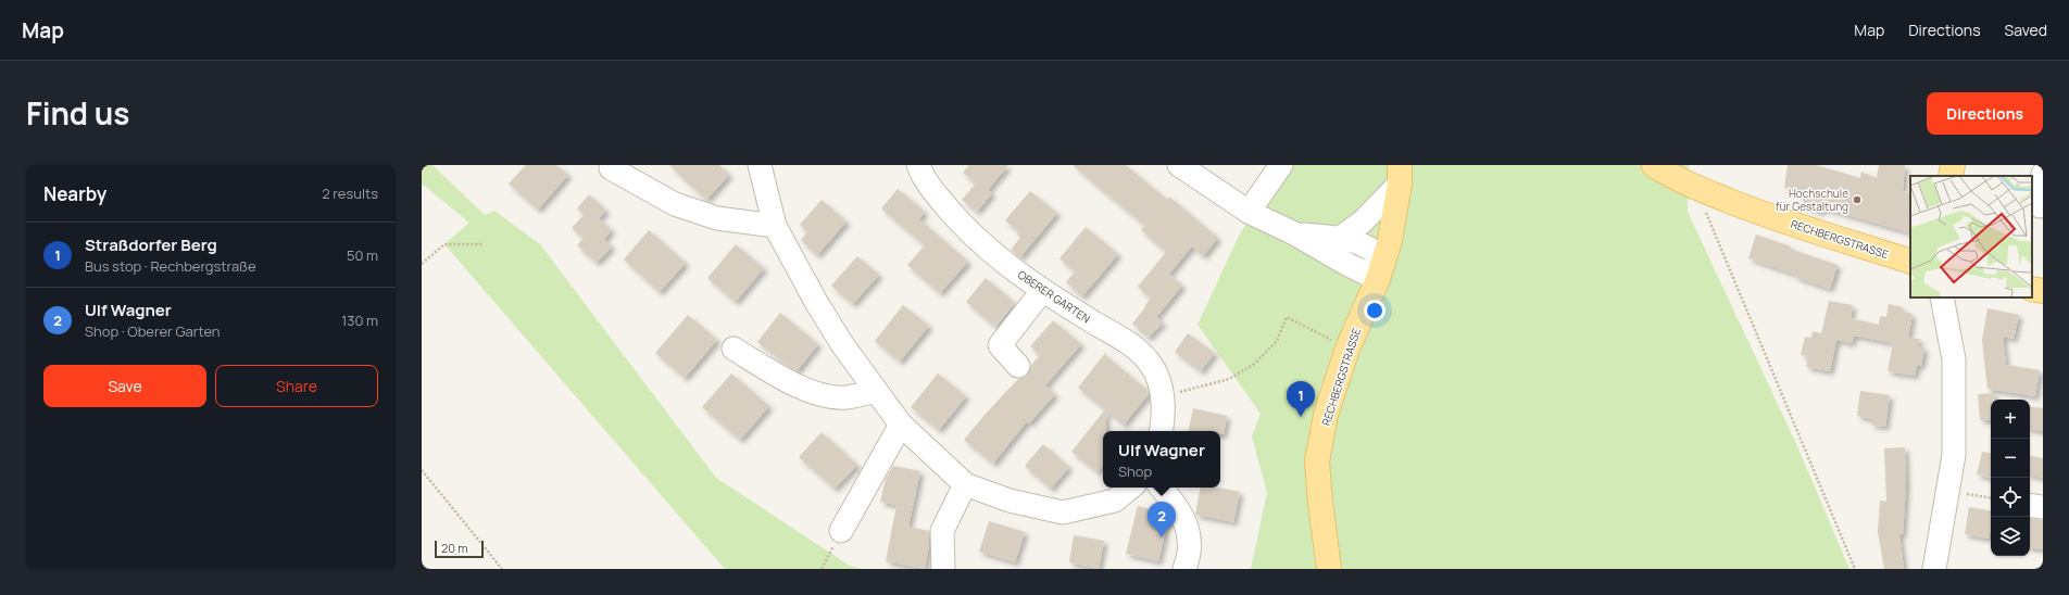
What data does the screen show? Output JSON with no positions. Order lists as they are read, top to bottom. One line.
{"streets":{"main road":["RECHBERGSTRASSE"],"street":["OBERER GARTEN"]},"places":["Hochschule für Gestaltung"],"scale_bar":"20 m","page":{"header":"Map","nav":["Map","Directions","Saved"],"title":"Find us","buttons":["Directions",["Save","Share"]],"heading":["Nearby","2 results"],"list":[{"mark":"1","name":"Straßdorfer Berg","note":"Bus stop · Rechbergstraße","value":"50 m"},{"mark":"2","name":"Ulf Wagner","note":"Shop · Oberer Garten","value":"130 m"}],"pins":["1","2"],"map_buttons":["+","−"],"popup":["Ulf Wagner","Shop"],"scale":"20 m"}}
